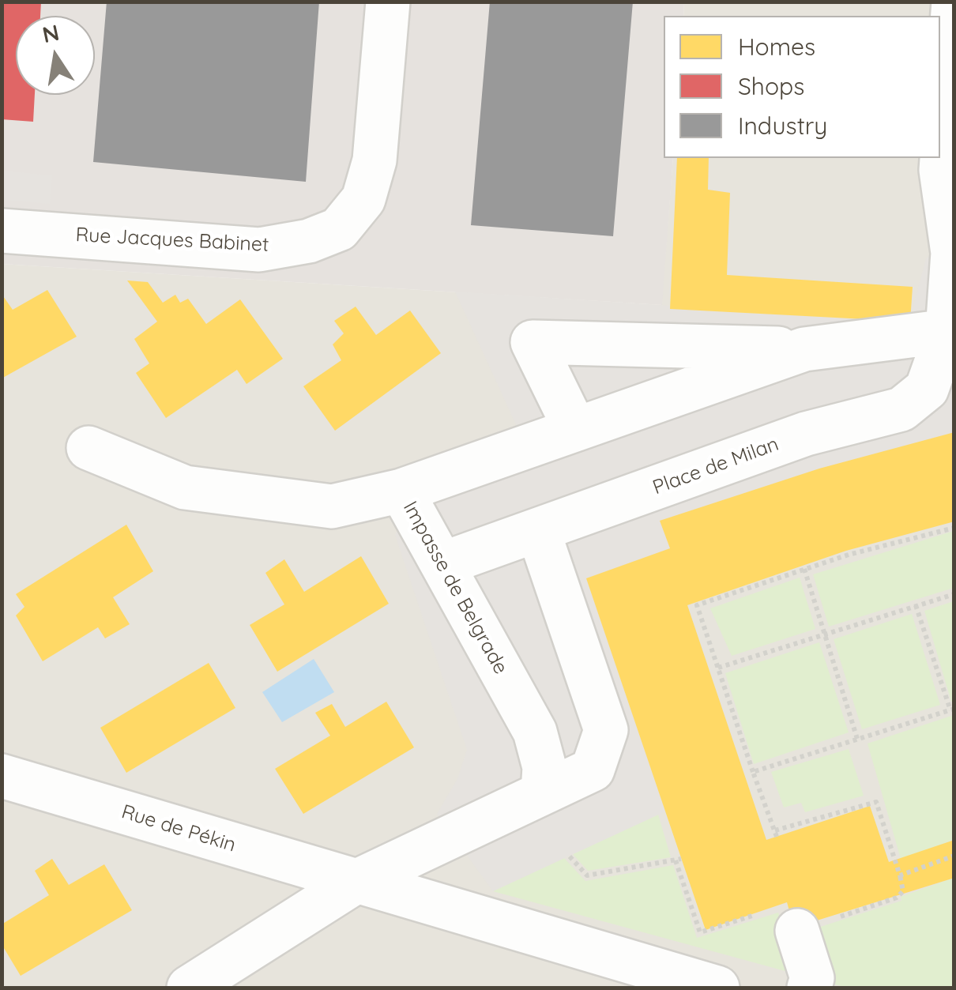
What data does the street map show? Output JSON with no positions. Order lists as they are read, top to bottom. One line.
{"streets":{"street":["Rue Jacques Babinet","Place de Milan","Impasse de Belgrade","Rue de Pékin"]},"crossings":[["Place de Milan","Impasse de Belgrade"]],"legend":["Homes","Shops","Industry"],"north":"top"}
